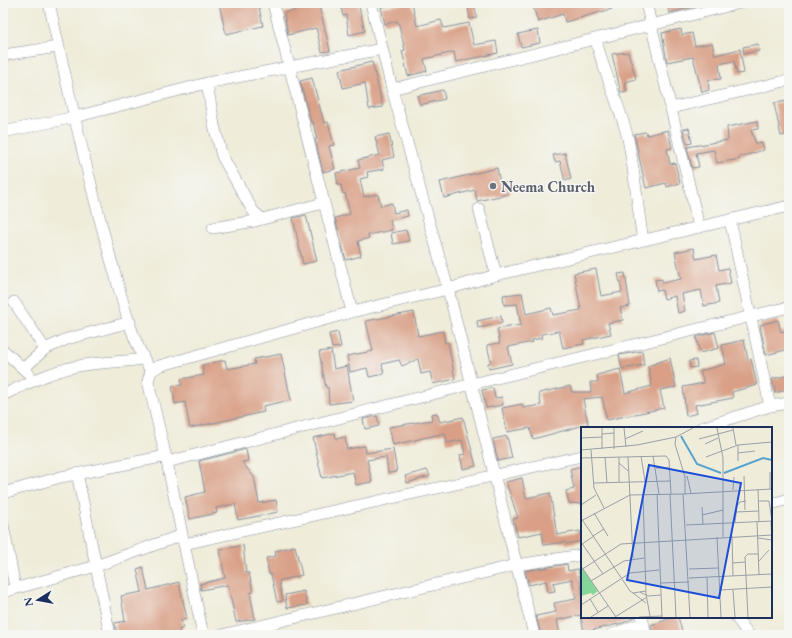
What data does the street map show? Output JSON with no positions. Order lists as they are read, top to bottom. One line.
{"places":["Neema Church"],"north":"left"}
